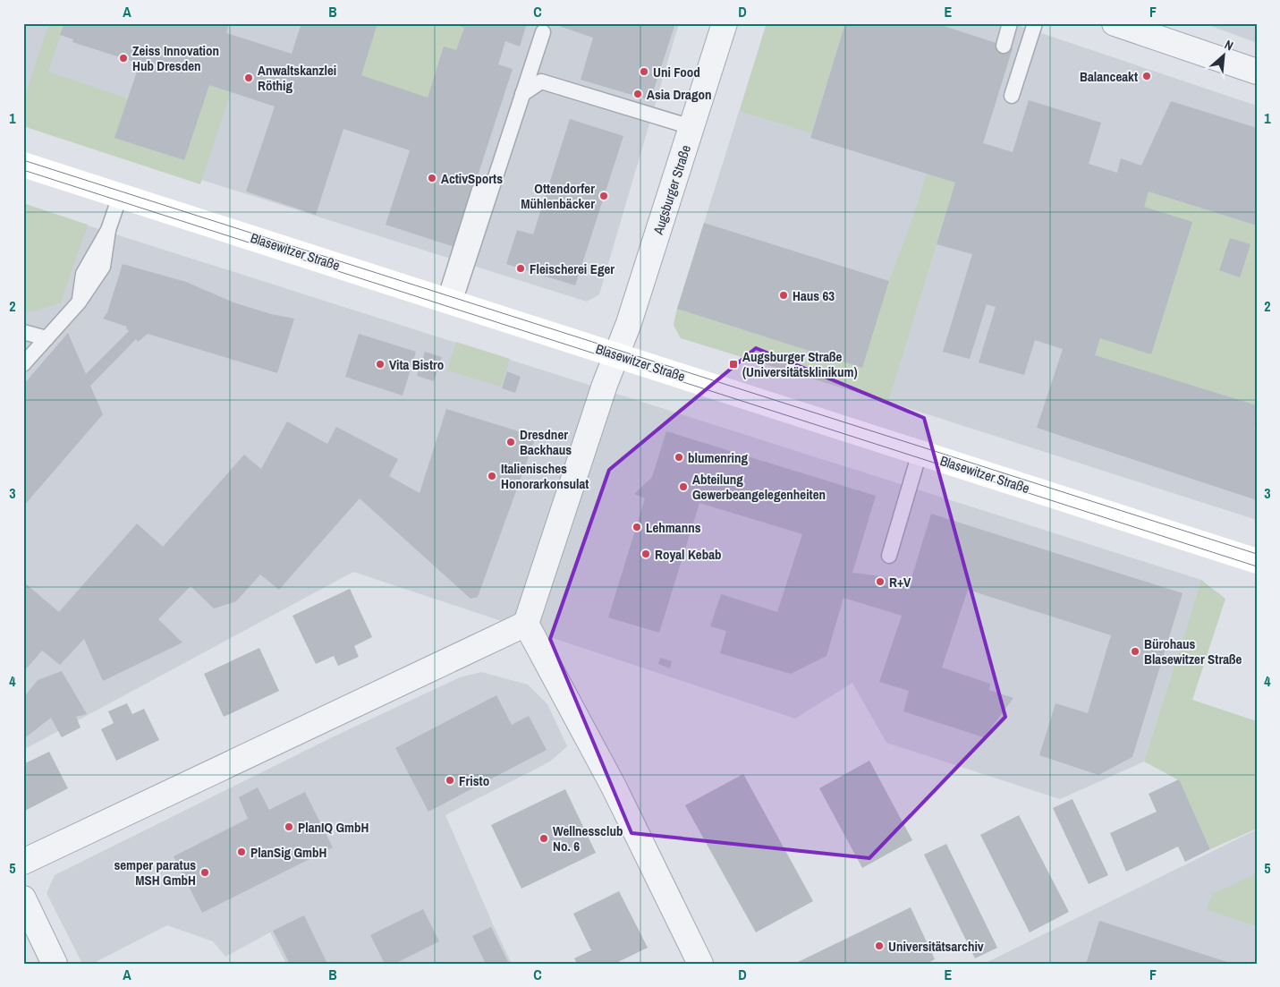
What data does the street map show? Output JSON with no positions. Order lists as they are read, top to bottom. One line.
{"streets":{"street":["Augsburger Straße","Blasewitzer Straße"]},"crossings":[["Augsburger Straße","Blasewitzer Straße"]],"places":{"other":["Zeiss Innovation Hub Dresden","Uni Food","Balanceakt","Anwaltskanzlei Röthig","Asia Dragon","ActivSports","Ottendorfer Mühlenbäcker","Fleischerei Eger","Haus 63","Vita Bistro","Dresdner Backhaus","blumenring","Italienisches Honorarkonsulat","Abteilung Gewerbeangelegenheiten","Lehmanns","Royal Kebab","R+V","Bürohaus Blasewitzer Straße","Fristo","PlanIQ GmbH","Wellnessclub No. 6","PlanSig GmbH","semper paratus MSH GmbH","Universitätsarchiv"],"transit":["Augsburger Straße (Universitätsklinikum)"]},"north":"top right","grid":{"columns":["A","B","C","D","E","F"],"rows":["1","2","3","4","5"]}}
